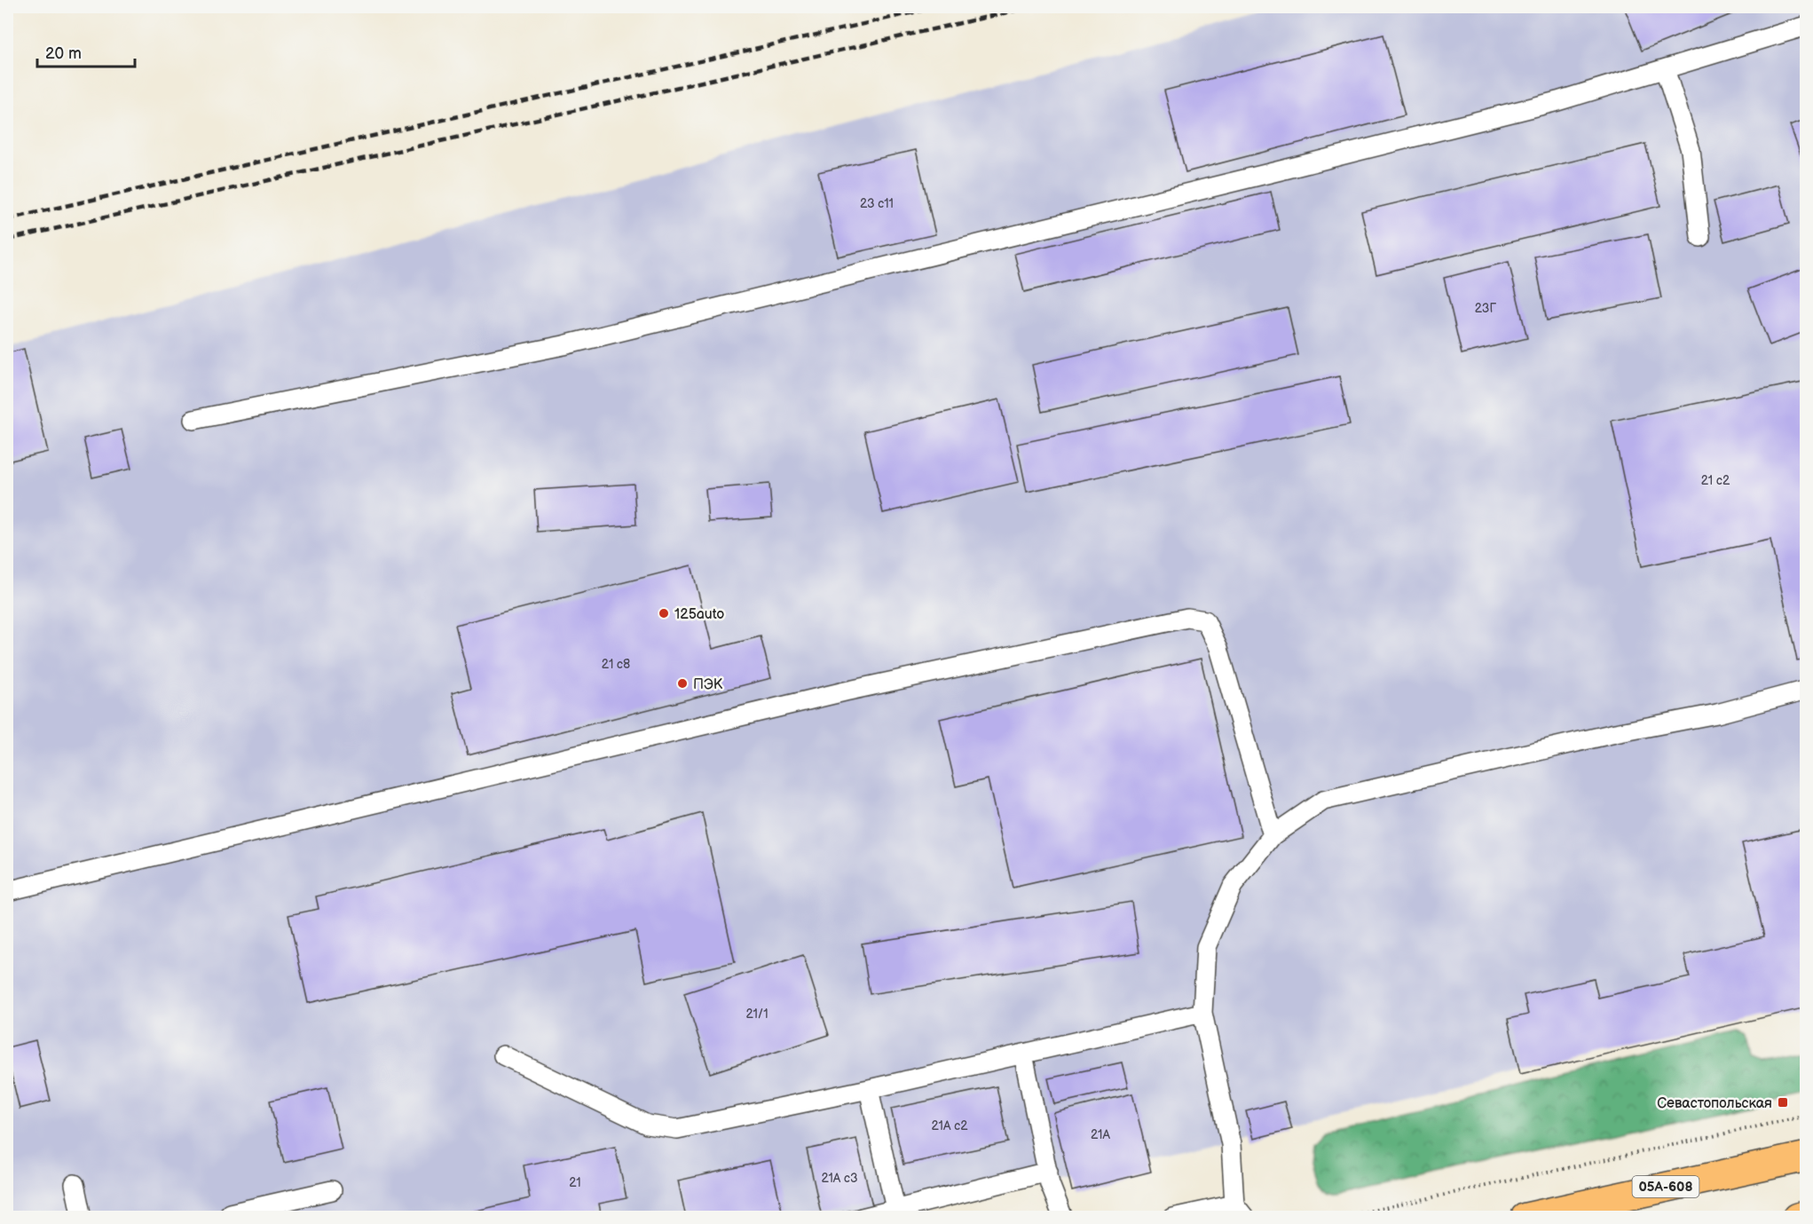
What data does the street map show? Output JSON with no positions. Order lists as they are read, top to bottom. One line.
{"streets":{"main road":["05А-608"]},"places":{"other":["125auto","ПЭК"],"transit":["Севастопольская"]},"house_numbers":["23 с11","23Г","21 с2","21 с8","21/1","21А с2","21А","21А с3","21"],"scale_bar":"20 m"}
